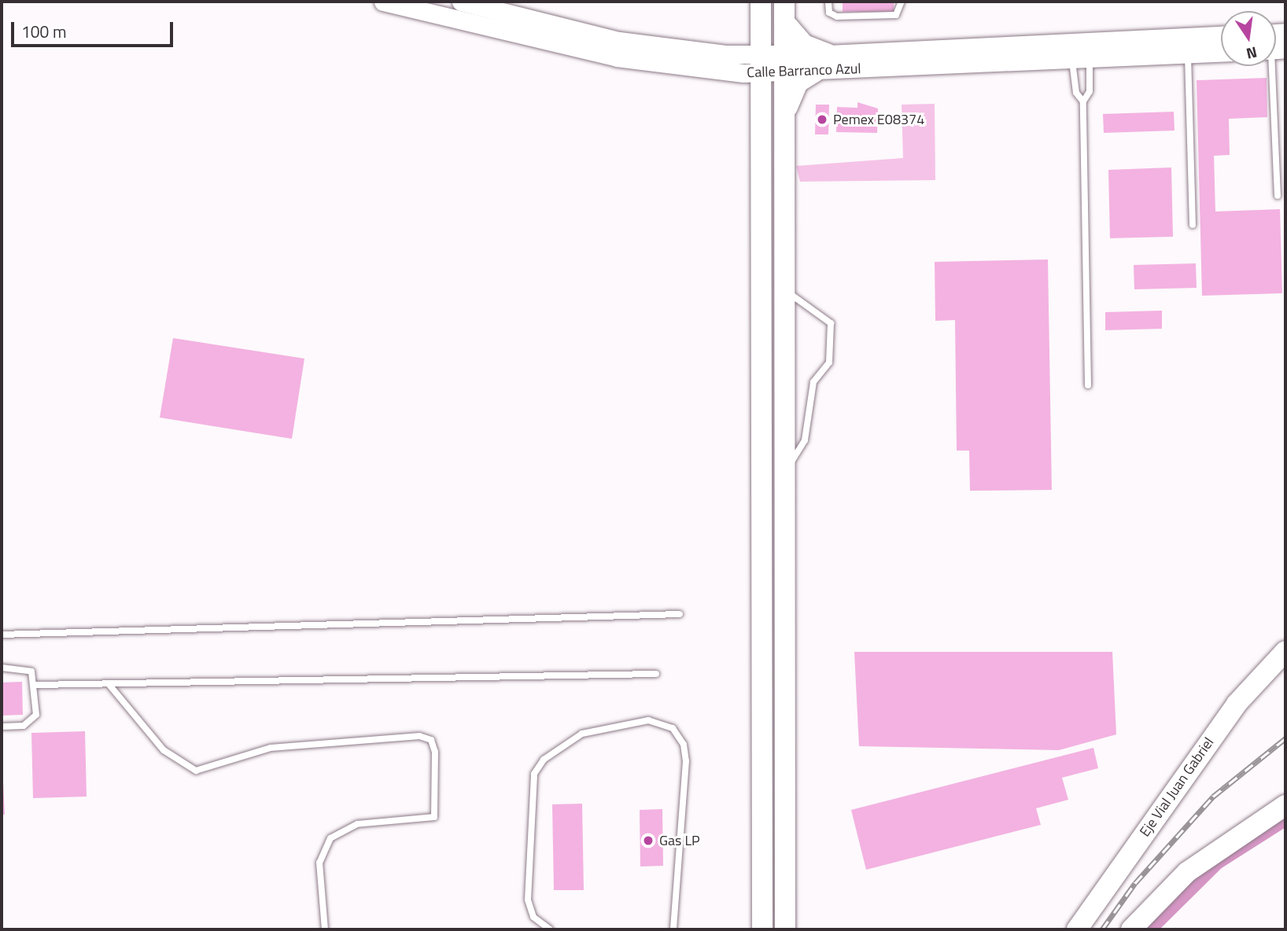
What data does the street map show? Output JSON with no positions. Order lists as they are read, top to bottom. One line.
{"streets":{"main road":["Calle Barranco Azul","Eje Vial Juan Gabriel"]},"places":["Pemex E08374","Gas LP"],"scale_bar":"100 m","north":"bottom"}
